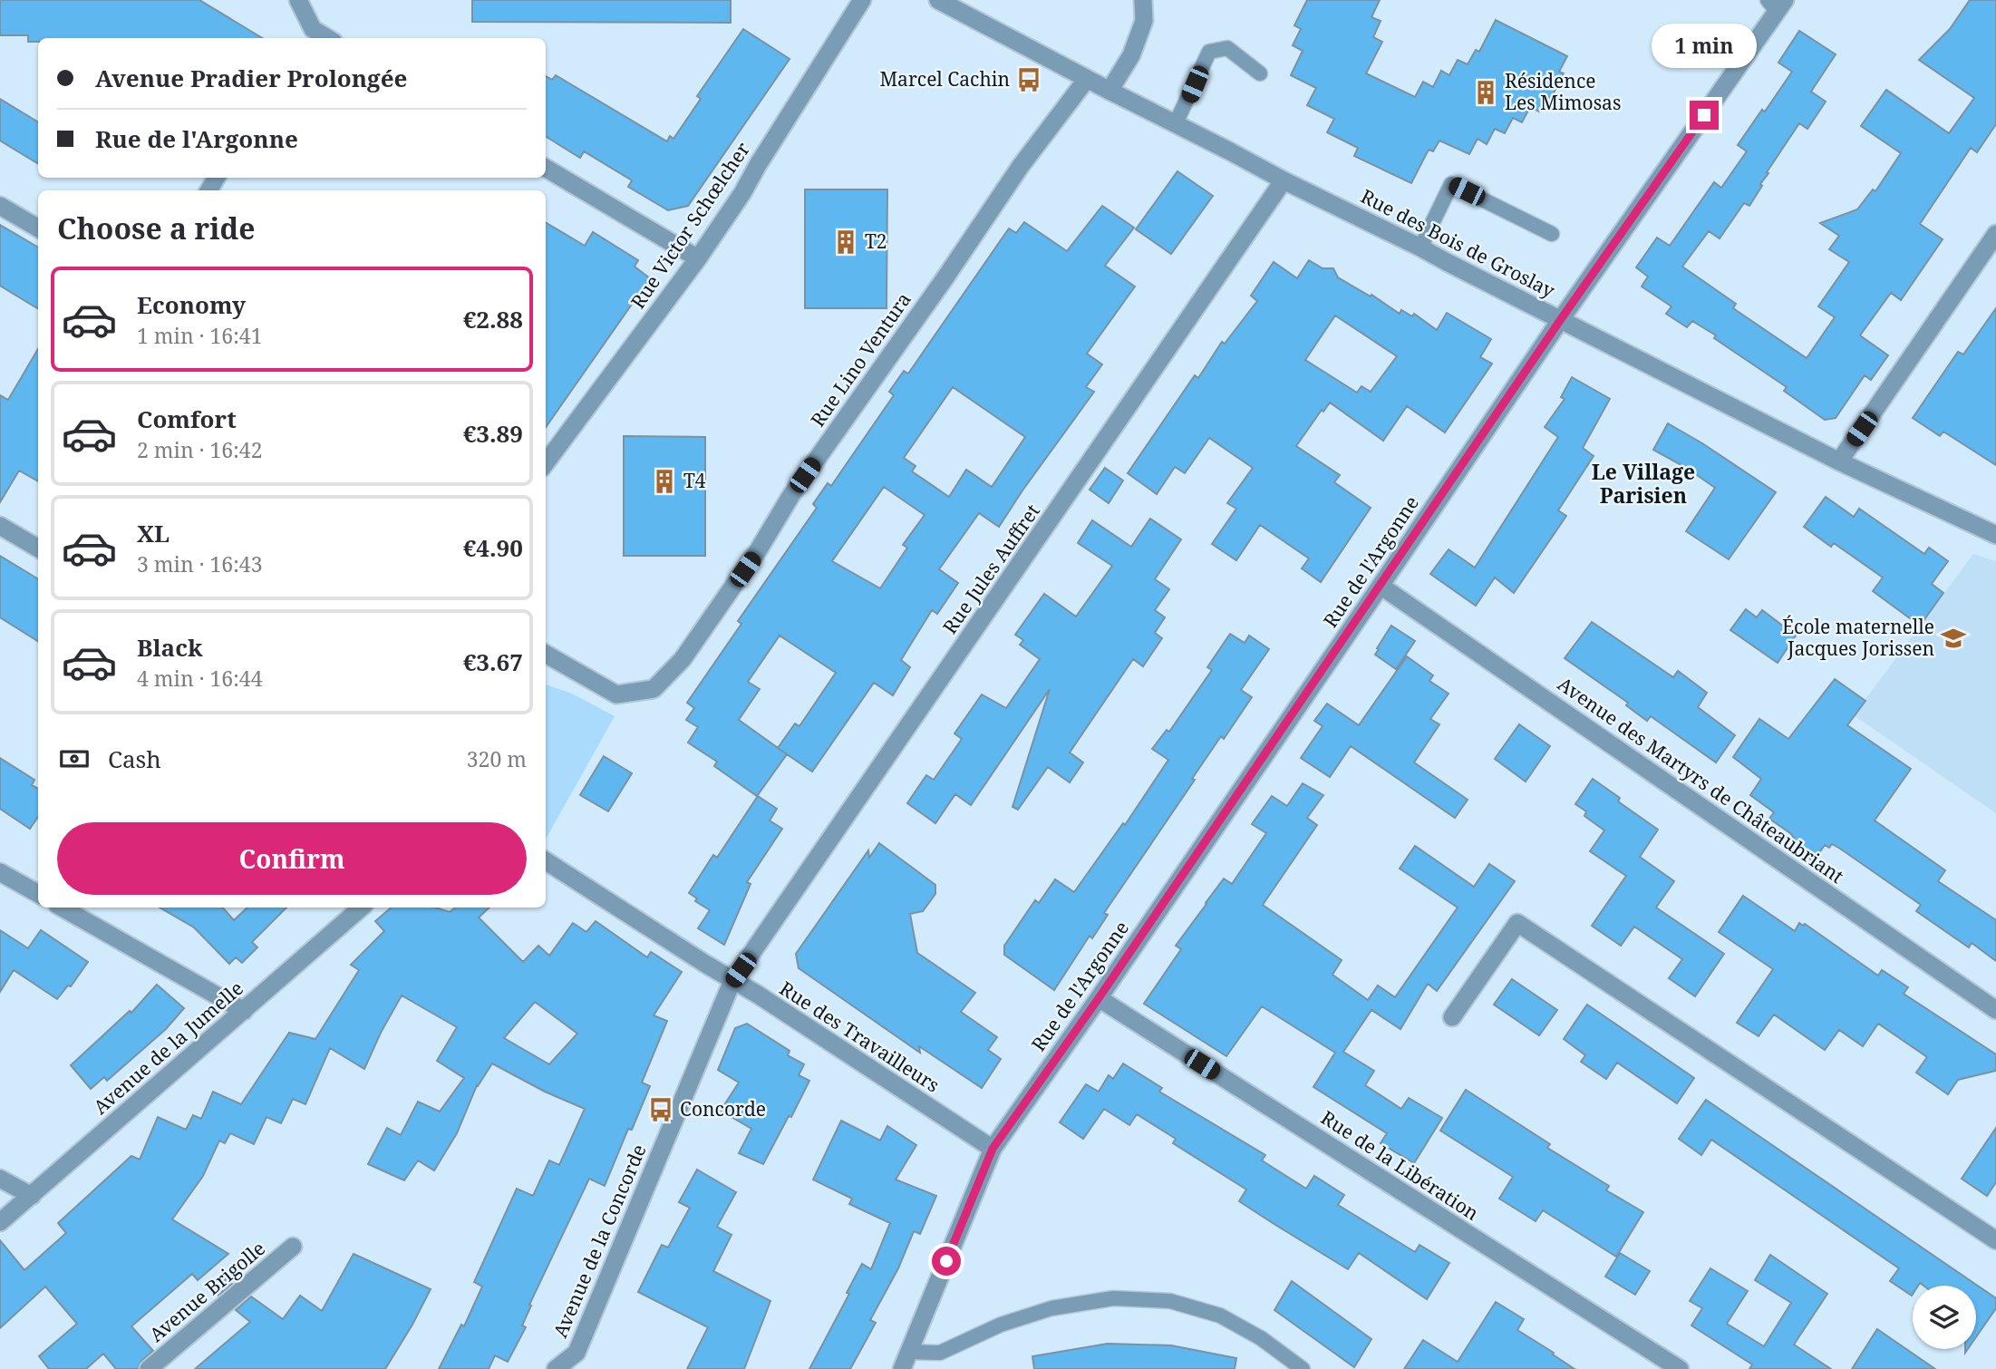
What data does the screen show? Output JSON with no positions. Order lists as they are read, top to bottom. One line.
{"streets":{"street":["Rue Victor Schœlcher","Rue des Bois de Groslay","Rue Lino Ventura","Rue de l'Argonne","Rue Jules Auffret","Avenue des Martyrs de Châteaubriant","Rue des Travailleurs","Avenue de la Jumelle","Rue de la Libération","Avenue de la Concorde","Avenue Brigolle"]},"crossings":[["Rue des Bois de Groslay","Rue Lino Ventura"],["Rue des Bois de Groslay","Rue de l'Argonne"],["Rue des Bois de Groslay","Rue Jules Auffret"],["Rue de l'Argonne","Avenue des Martyrs de Châteaubriant"],["Rue de l'Argonne","Rue des Travailleurs"],["Rue de l'Argonne","Rue de la Libération"],["Rue Jules Auffret","Rue des Travailleurs"],["Rue Jules Auffret","Avenue de la Concorde"],["Rue des Travailleurs","Avenue de la Concorde"]],"districts":["Le Village Parisien"],"places":{"bus stop":["Marcel Cachin","Concorde"],"building":["Résidence Les Mimosas","T2","T4"],"school or university":["École maternelle Jacques Jorissen"]},"page":{"bubble":"1 min","banner":["Avenue Pradier Prolongée","Rue de l'Argonne"],"heading":"Choose a ride","list":[{"name":"Economy","note":"1 min · 16:41","value":"€2.88"},{"name":"Comfort","note":"2 min · 16:42","value":"€3.89"},{"name":"XL","note":"3 min · 16:43","value":"€4.90"},{"name":"Black","note":"4 min · 16:44","value":"€3.67"}],"pay":["Cash","320 m"],"buttons":"Confirm"}}
